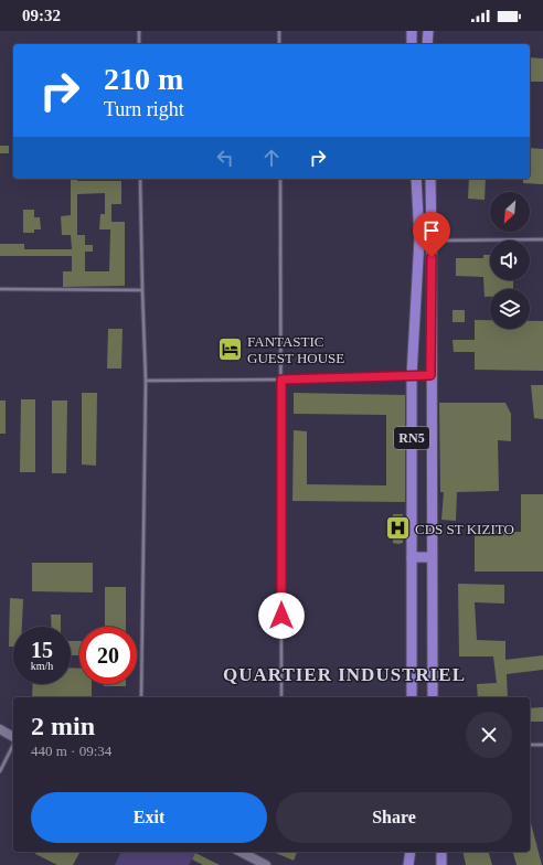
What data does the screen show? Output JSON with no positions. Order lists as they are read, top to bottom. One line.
{"streets":{"main road":["RN5"]},"districts":["QUARTIER INDUSTRIEL"],"places":{"hotel":["FANTASTIC GUEST HOUSE"],"hospital":["CDS ST KIZITO"]},"north":"bottom left","page":{"status":"09:32","turn":["210 m","Turn right"],"speed":"15 km/h","limit":"20","heading":["2 min","440 m · 09:34"],"buttons":["Exit","Share"]}}
